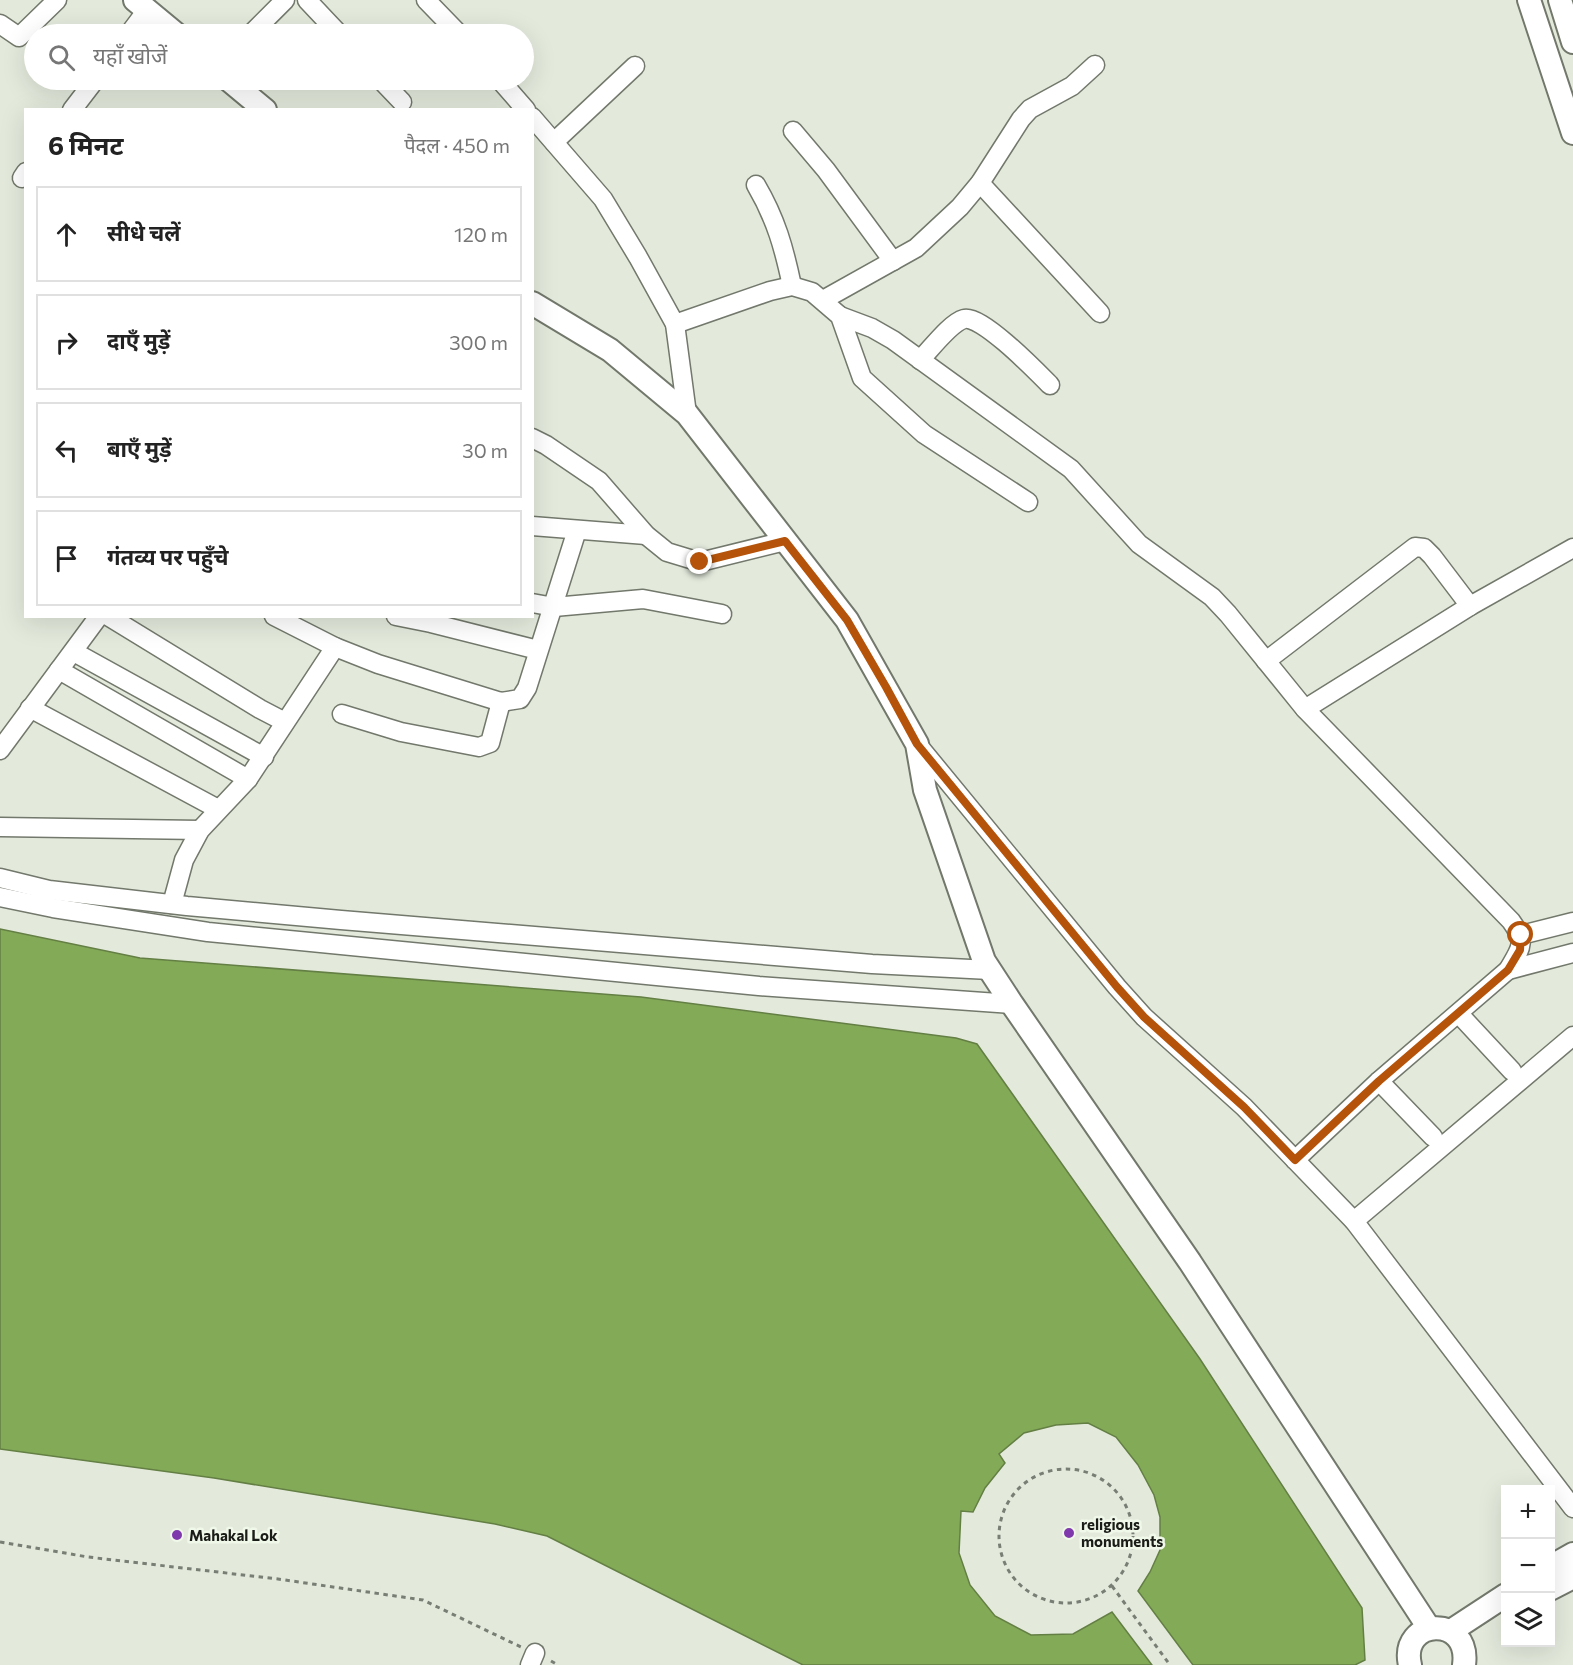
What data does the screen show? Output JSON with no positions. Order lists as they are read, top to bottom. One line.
{"places":["religious monuments","Mahakal Lok"],"page":{"search":"यहाँ खोजें","heading":["6 मिनट","पैदल · 450 m"],"list":[["सीधे चलें","120 m"],["दाएँ मुड़ें","300 m"],["बाएँ मुड़ें","30 m"],"गंतव्य पर पहुँचे"],"map_buttons":["+","−"]}}
